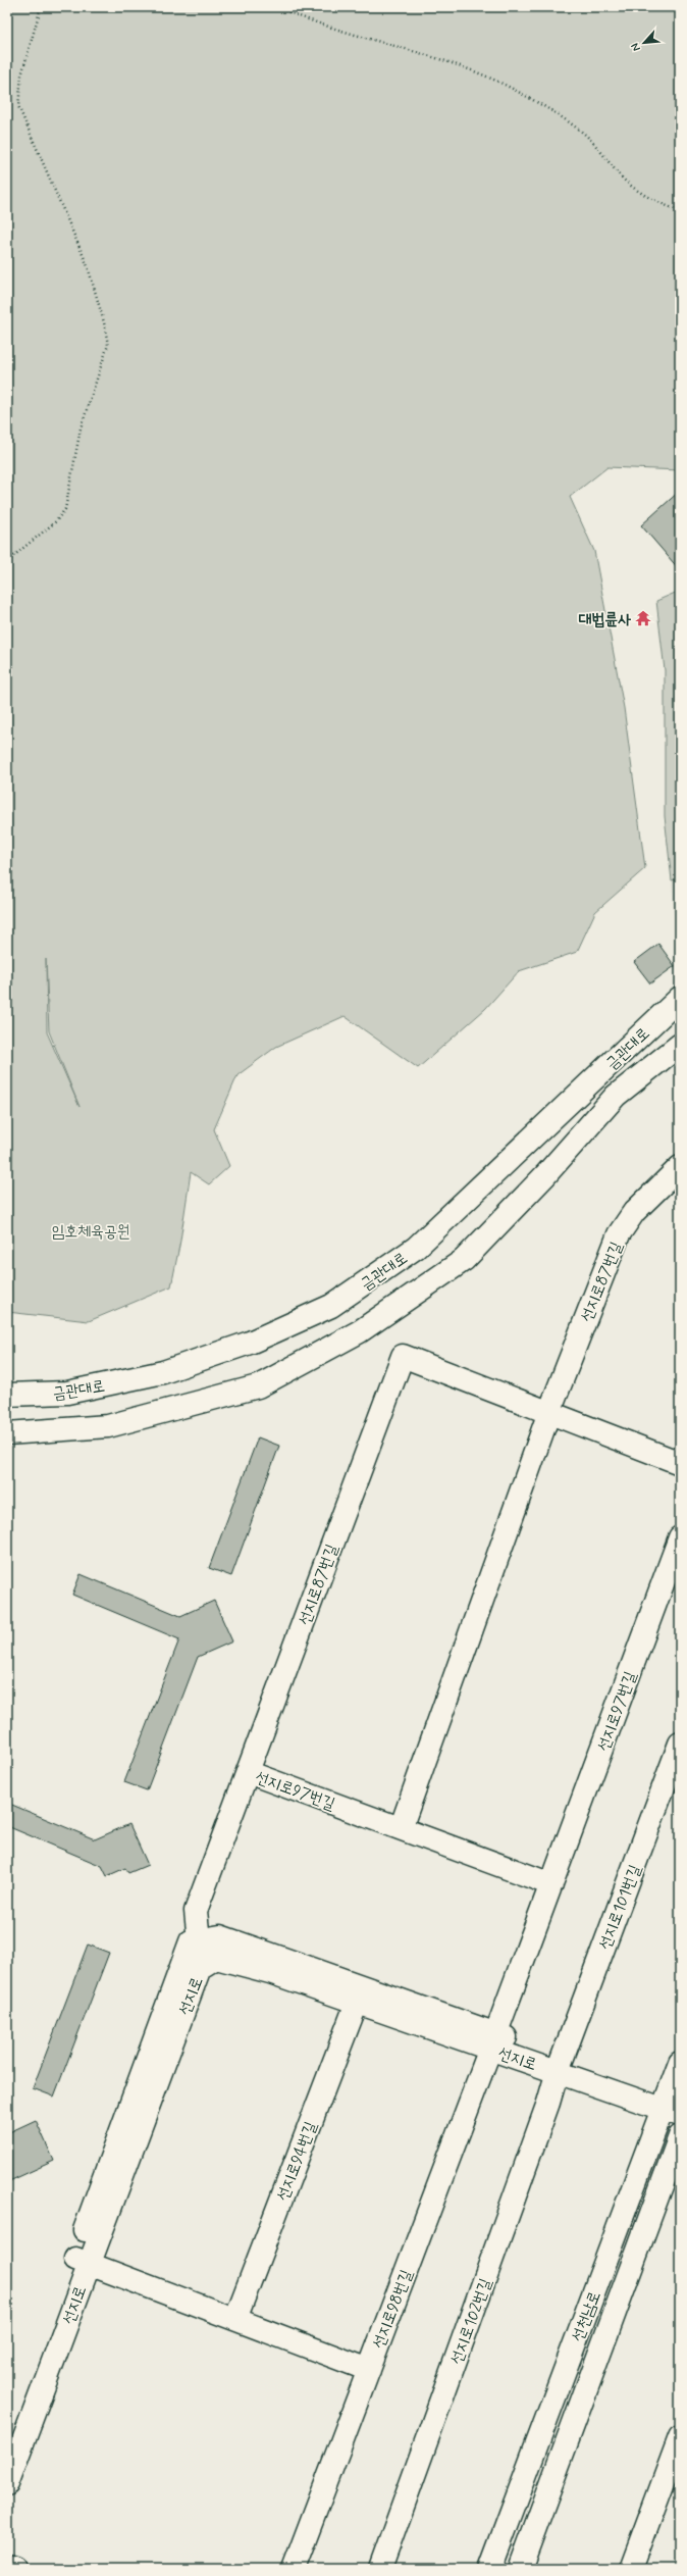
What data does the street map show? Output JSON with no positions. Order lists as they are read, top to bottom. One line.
{"streets":{"street":["금관대로","선지로87번길","선지로97번길","선지로101번길","선지로","선지로94번길","선지로98번길","선천남로","선지로102번길"]},"crossings":[["선지로87번길","선지로97번길"],["선지로87번길","선지로"],["선지로97번길","선지로"],["선지로97번길","선지로98번길"],["선지로101번길","선지로"],["선지로101번길","선지로102번길"],["선지로","선지로94번길"],["선지로","선지로98번길"],["선지로","선천남로"],["선지로","선지로102번길"]],"parks":["임호체육공원"],"places":{"temple":["대법륜사"]},"north":"bottom left"}
